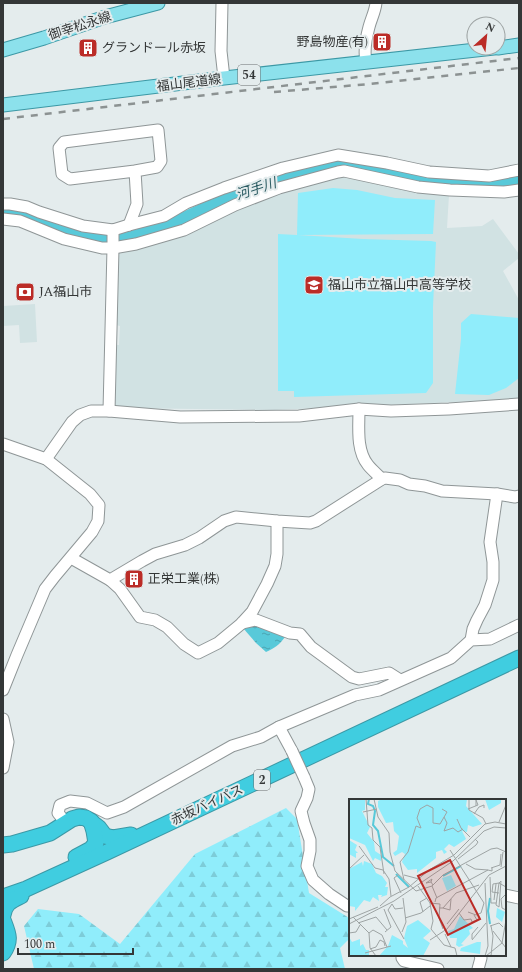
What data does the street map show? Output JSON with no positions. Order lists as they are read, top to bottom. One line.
{"streets":{"highway":["2","赤坂バイパス"],"main road":["御幸松永線","54","福山尾道線"]},"water":["河手川"],"places":{"building":["野島物産(有)","グランドール赤坂","正栄工業(株)"],"school or university":["福山市立福山中高等学校"],"bank":["JA福山市"]},"scale_bar":"100 m","north":"top right"}
